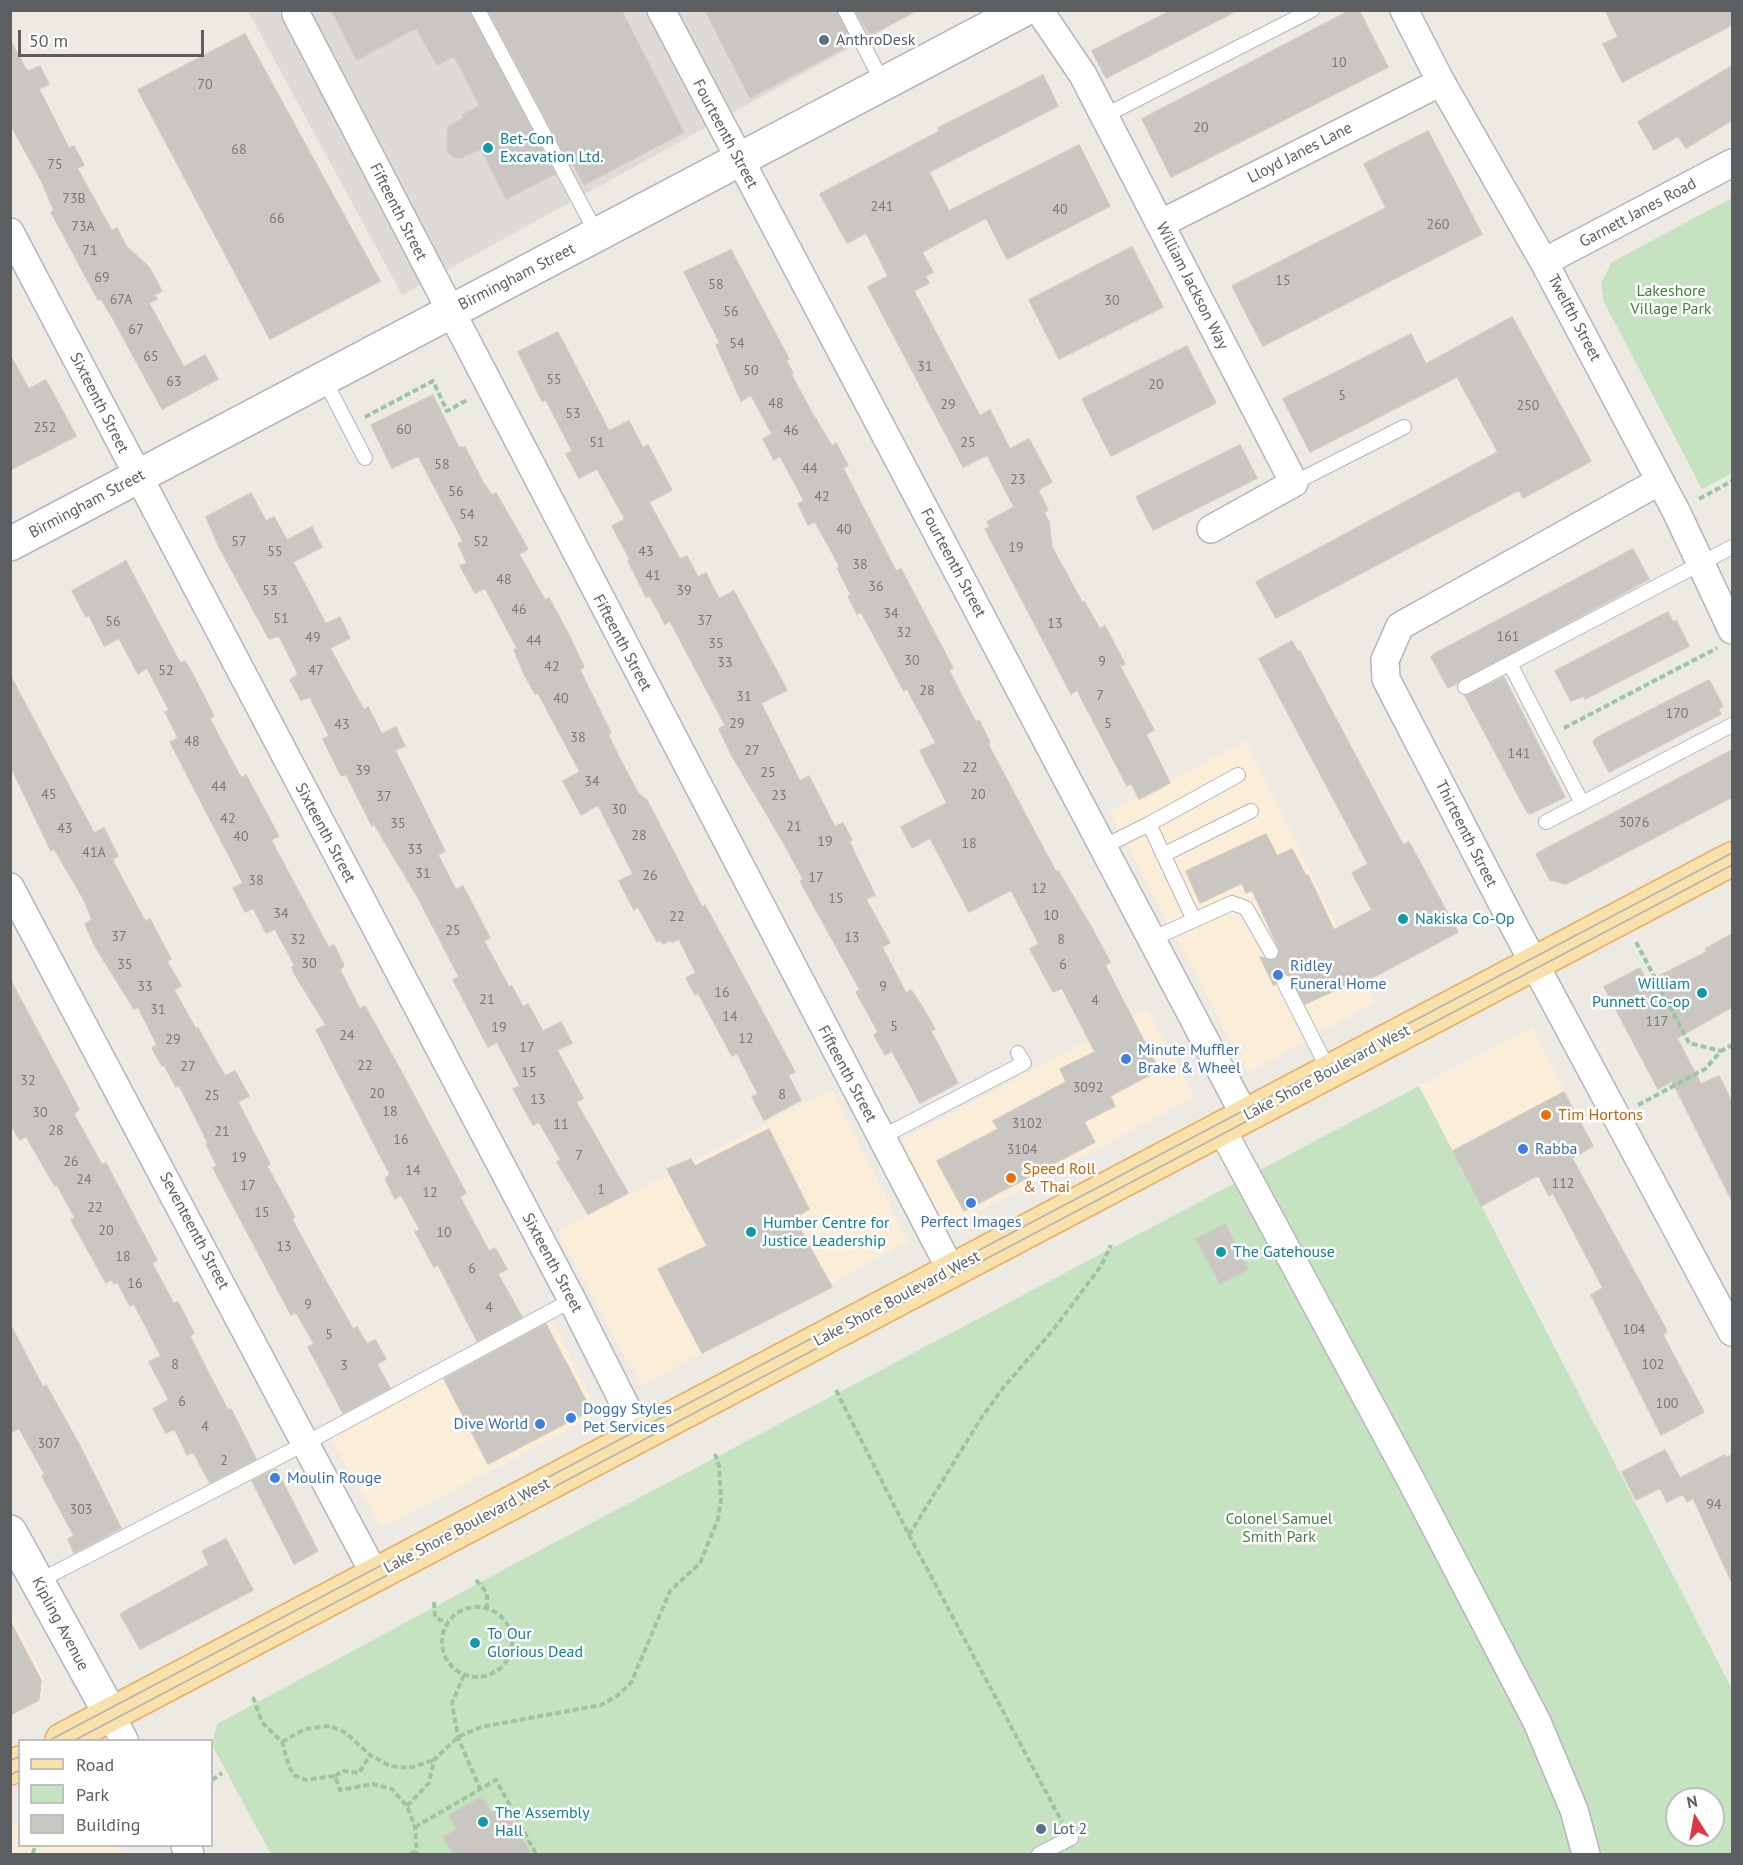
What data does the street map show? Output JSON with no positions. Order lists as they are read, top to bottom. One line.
{"streets":{"main road":["Lake Shore Boulevard West"],"street":["Fourteenth Street","Lloyd Janes Lane","Fifteenth Street","Garnett Janes Road","Birmingham Street","William Jackson Way","Twelfth Street","Sixteenth Street","Thirteenth Street","Seventeenth Street","Kipling Avenue"]},"crossings":[["Fourteenth Street","Birmingham Street"],["Fourteenth Street","Lake Shore Boulevard West"],["Lloyd Janes Lane","William Jackson Way"],["Lloyd Janes Lane","Twelfth Street"],["Fifteenth Street","Birmingham Street"],["Fifteenth Street","Lake Shore Boulevard West"],["Garnett Janes Road","Twelfth Street"],["Birmingham Street","Sixteenth Street"],["Twelfth Street","Thirteenth Street"],["Sixteenth Street","Lake Shore Boulevard West"],["Thirteenth Street","Lake Shore Boulevard West"],["Lake Shore Boulevard West","Seventeenth Street"],["Lake Shore Boulevard West","Kipling Avenue"]],"parks":["Lakeshore Village Park","Colonel Samuel Smith Park"],"places":["AnthroDesk","Bet-Con Excavation Ltd.","Nakiska Co-Op","Ridley Funeral Home","William Punnett Co-op","Minute Muffler Brake & Wheel","Tim Hortons","Rabba","Speed Roll & Thai","Perfect Images","Humber Centre for Justice Leadership","The Gatehouse","Doggy Styles Pet Services","Dive World","Moulin Rouge","To Our Glorious Dead","The Assembly Hall","Lot 2"],"house_numbers":["10","70","20","68","75","73B","241","40","66","260","73A","71","69","15","58","67A","30","56","67","54","65","31","50","55","63","20","5","48","29","250","53","252","60","46","51","25","58","44","23","56","42","54","40","57","52","19","55","43","38","41","48","36","53","39","46","34","51","37","56","13","32","161","49","44","35","30","9","33","42","52","47","28","7","31","40","170","29","5","43","38","48","27","141","22","39","25","34","44","45","20","23","37","30","42","3076","35","21","43","28","40","19","18","33","41A","31","26","17","38","12","15","34","10","22","25","37","13","32","8","30","35","6","33","9","16","21","4","31","14","117","5","19","24","12","29","17","22","27","15","32","3092","20","8","25","13","18","30","3102","11","28","21","16","3104","7","19","26","14","24","112","17","1","12","22","15","20","10","13","18","6","16","9","4","104","5","8","102","3","6","100","4","307","2","94","303"],"legend":["Road","Park","Building"],"scale_bar":"50 m","north":"top"}
